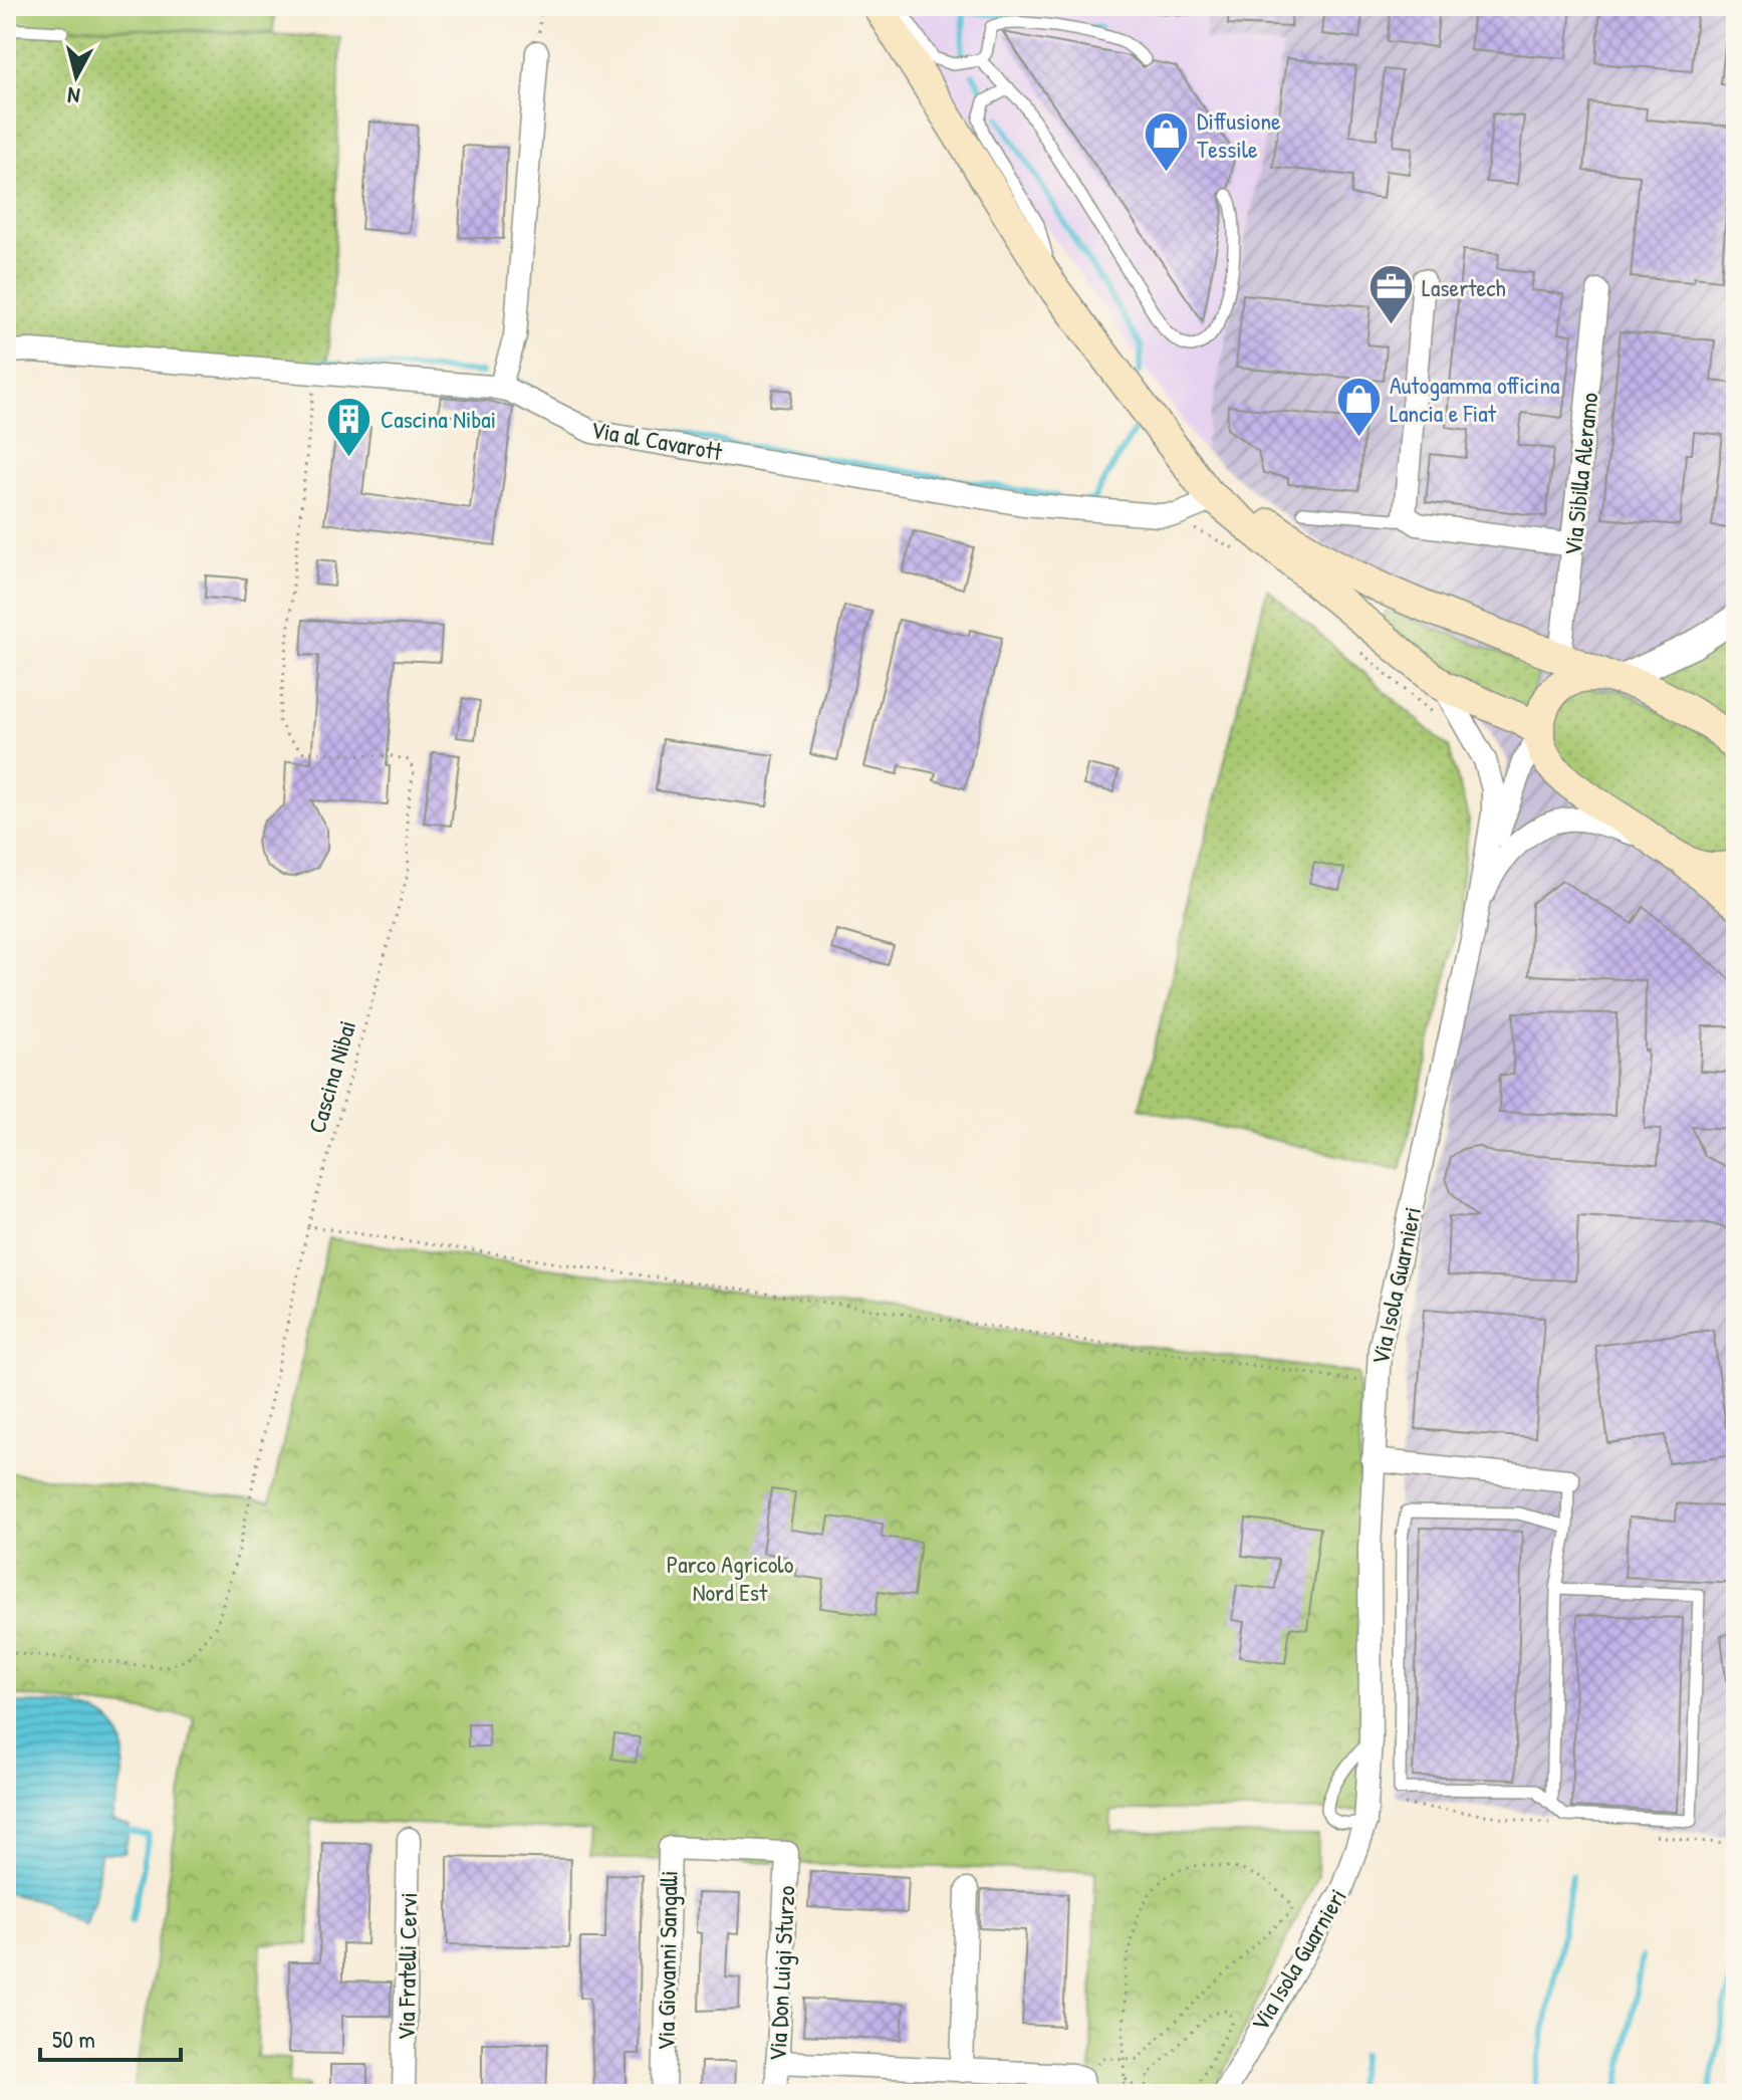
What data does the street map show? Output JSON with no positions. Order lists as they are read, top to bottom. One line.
{"streets":{"street":["Via al Cavarott","Via Sibilla Aleramo","Via Isola Guarnieri","Via Giovanni Sangalli","Via Fratelli Cervi","Via Don Luigi Sturzo"],"path":["Cascina Nibai"]},"crossings":[["Via al Cavarott","Cascina Nibai"],["Via Giovanni Sangalli","Via Don Luigi Sturzo"]],"parks":["Parco Agricolo Nord Est"],"places":{"shop":["Diffusione Tessile","Autogamma officina Lancia e Fiat"],"office":["Lasertech"],"building":["Cascina Nibai"]},"scale_bar":"50 m","north":"bottom"}
